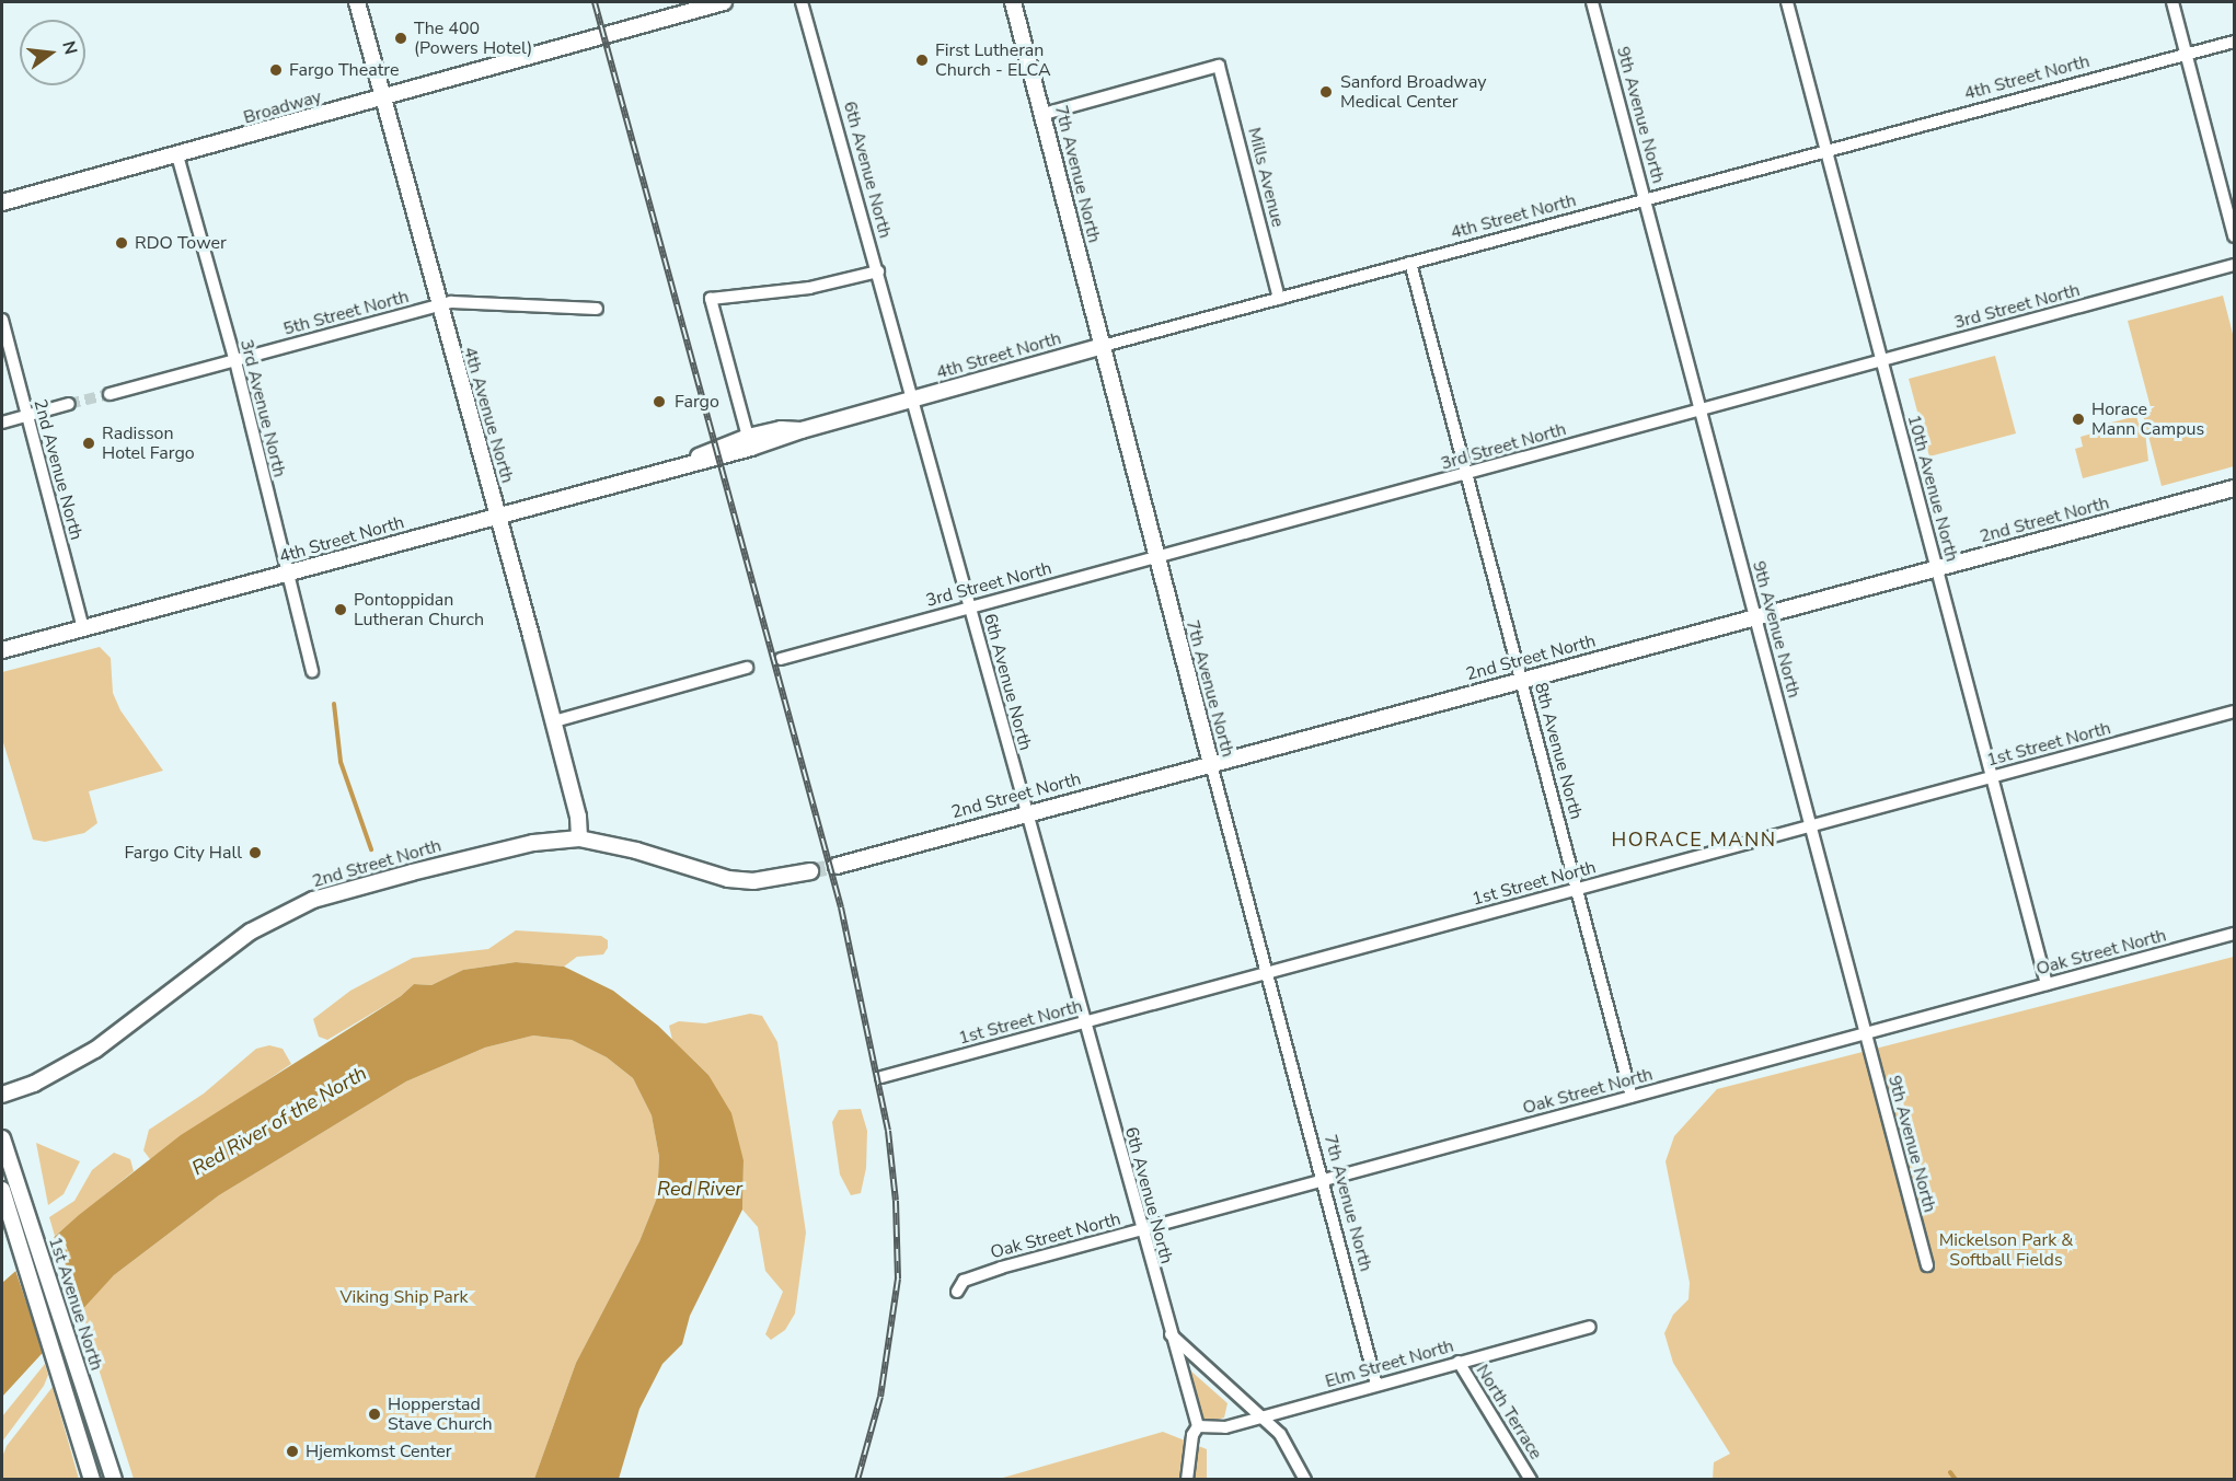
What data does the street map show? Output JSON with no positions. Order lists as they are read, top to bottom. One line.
{"streets":{"street":["4th Street North","Broadway","9th Avenue North","6th Avenue North","7th Avenue North","Mills Avenue","3rd Street North","5th Street North","3rd Avenue North","4th Avenue North","2nd Avenue North","10th Avenue North","2nd Street North","1st Street North","8th Avenue North","Oak Street North","1st Avenue North","Elm Street North","North Terrace"]},"crossings":[["4th Street North","9th Avenue North"],["4th Street North","6th Avenue North"],["4th Street North","7th Avenue North"],["4th Street North","Mills Avenue"],["4th Street North","3rd Avenue North"],["4th Street North","4th Avenue North"],["4th Street North","2nd Avenue North"],["4th Street North","10th Avenue North"],["4th Street North","8th Avenue North"],["Broadway","3rd Avenue North"],["Broadway","4th Avenue North"],["9th Avenue North","3rd Street North"],["9th Avenue North","2nd Street North"],["9th Avenue North","1st Street North"],["9th Avenue North","Oak Street North"],["6th Avenue North","3rd Street North"],["6th Avenue North","2nd Street North"],["6th Avenue North","1st Street North"],["6th Avenue North","Oak Street North"],["6th Avenue North","Elm Street North"],["7th Avenue North","Mills Avenue"],["7th Avenue North","3rd Street North"],["7th Avenue North","2nd Street North"],["7th Avenue North","1st Street North"],["7th Avenue North","Oak Street North"],["7th Avenue North","Elm Street North"],["3rd Street North","10th Avenue North"],["3rd Street North","8th Avenue North"],["5th Street North","3rd Avenue North"],["5th Street North","4th Avenue North"],["4th Avenue North","2nd Street North"],["10th Avenue North","2nd Street North"],["10th Avenue North","1st Street North"],["10th Avenue North","Oak Street North"],["2nd Street North","8th Avenue North"],["1st Street North","8th Avenue North"],["8th Avenue North","Oak Street North"],["Elm Street North","North Terrace"]],"districts":["HORACE MANN"],"water":["Red River of the North","Red River"],"parks":["Mickelson Park & Softball Fields","Viking Ship Park"],"places":["The 400 (Powers Hotel)","First Lutheran Church - ELCA","Fargo Theatre","Sanford Broadway Medical Center","RDO Tower","Fargo","Horace Mann Campus","Radisson Hotel Fargo","Pontoppidan Lutheran Church","Fargo City Hall","Hopperstad Stave Church","Hjemkomst Center"],"north":"right"}
